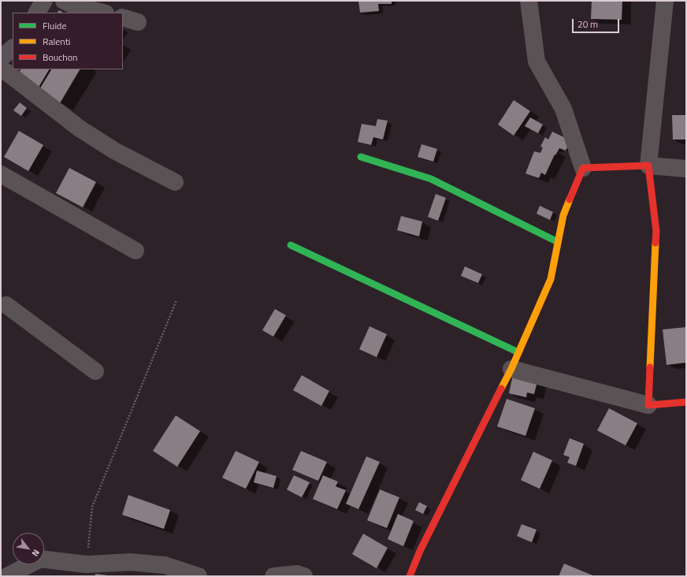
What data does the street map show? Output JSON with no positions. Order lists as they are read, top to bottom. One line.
{"legend":["Fluide","Ralenti","Bouchon"],"scale_bar":"20 m","north":"bottom right"}
